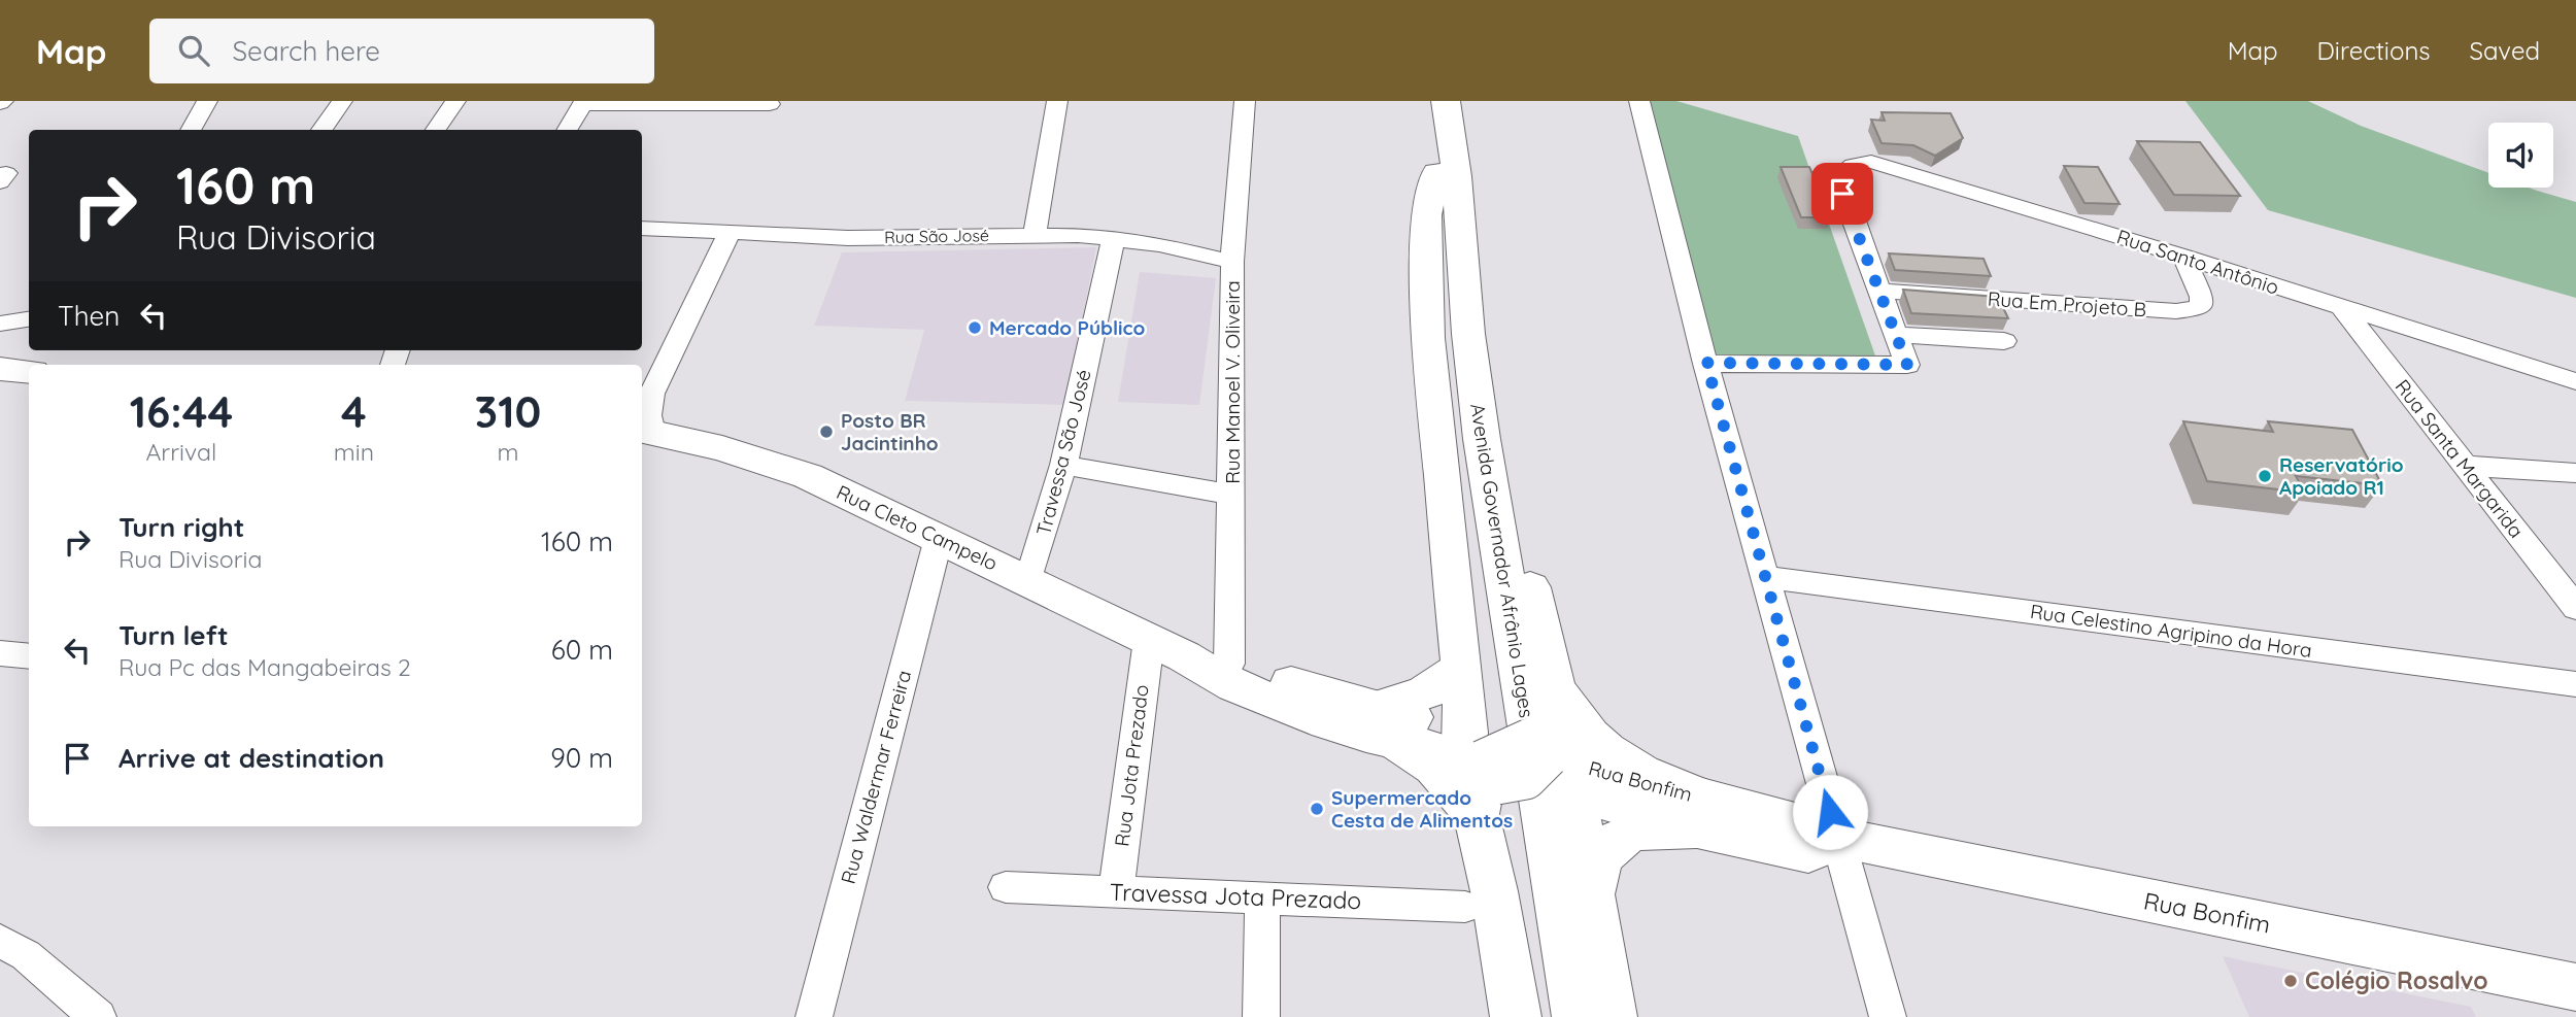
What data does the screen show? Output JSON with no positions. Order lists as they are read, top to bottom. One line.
{"streets":{"main road":["Rua Cleto Campelo","Avenida Governador Afrânio Lages","Rua Bonfim"],"street":["Rua São José","Rua Santo Antônio","Rua Em Projeto B","Rua Manoel V. Oliveira","Travessa São José","Rua Santa Margarida","Rua Celestino Agripino da Hora","Rua Jota Prezado","Rua Waldermar Ferreira","Travessa Jota Prezado"]},"crossings":[["Rua São José","Rua Manoel V. Oliveira"],["Rua São José","Travessa São José"],["Rua Santo Antônio","Rua Em Projeto B"],["Rua Santo Antônio","Rua Santa Margarida"],["Rua Manoel V. Oliveira","Rua Cleto Campelo"],["Travessa São José","Rua Cleto Campelo"],["Rua Cleto Campelo","Rua Jota Prezado"],["Rua Cleto Campelo","Rua Waldermar Ferreira"],["Rua Jota Prezado","Travessa Jota Prezado"]],"places":["Mercado Público","Posto BR Jacintinho","Reservatório Apoiado R1","Supermercado Cesta de Alimentos","Colégio Rosalvo"],"page":{"header":"Map","search":"Search here","nav":["Map","Directions","Saved"],"turn":["160 m","Rua Divisoria"],"then":"Then","eta":["16:44","Arrival","4","min","310","m"],"list":[{"name":"Turn right","note":"Rua Divisoria","value":"160 m"},{"name":"Turn left","note":"Rua Pc das Mangabeiras 2","value":"60 m"},{"name":"Arrive at destination","value":"90 m"}]}}
